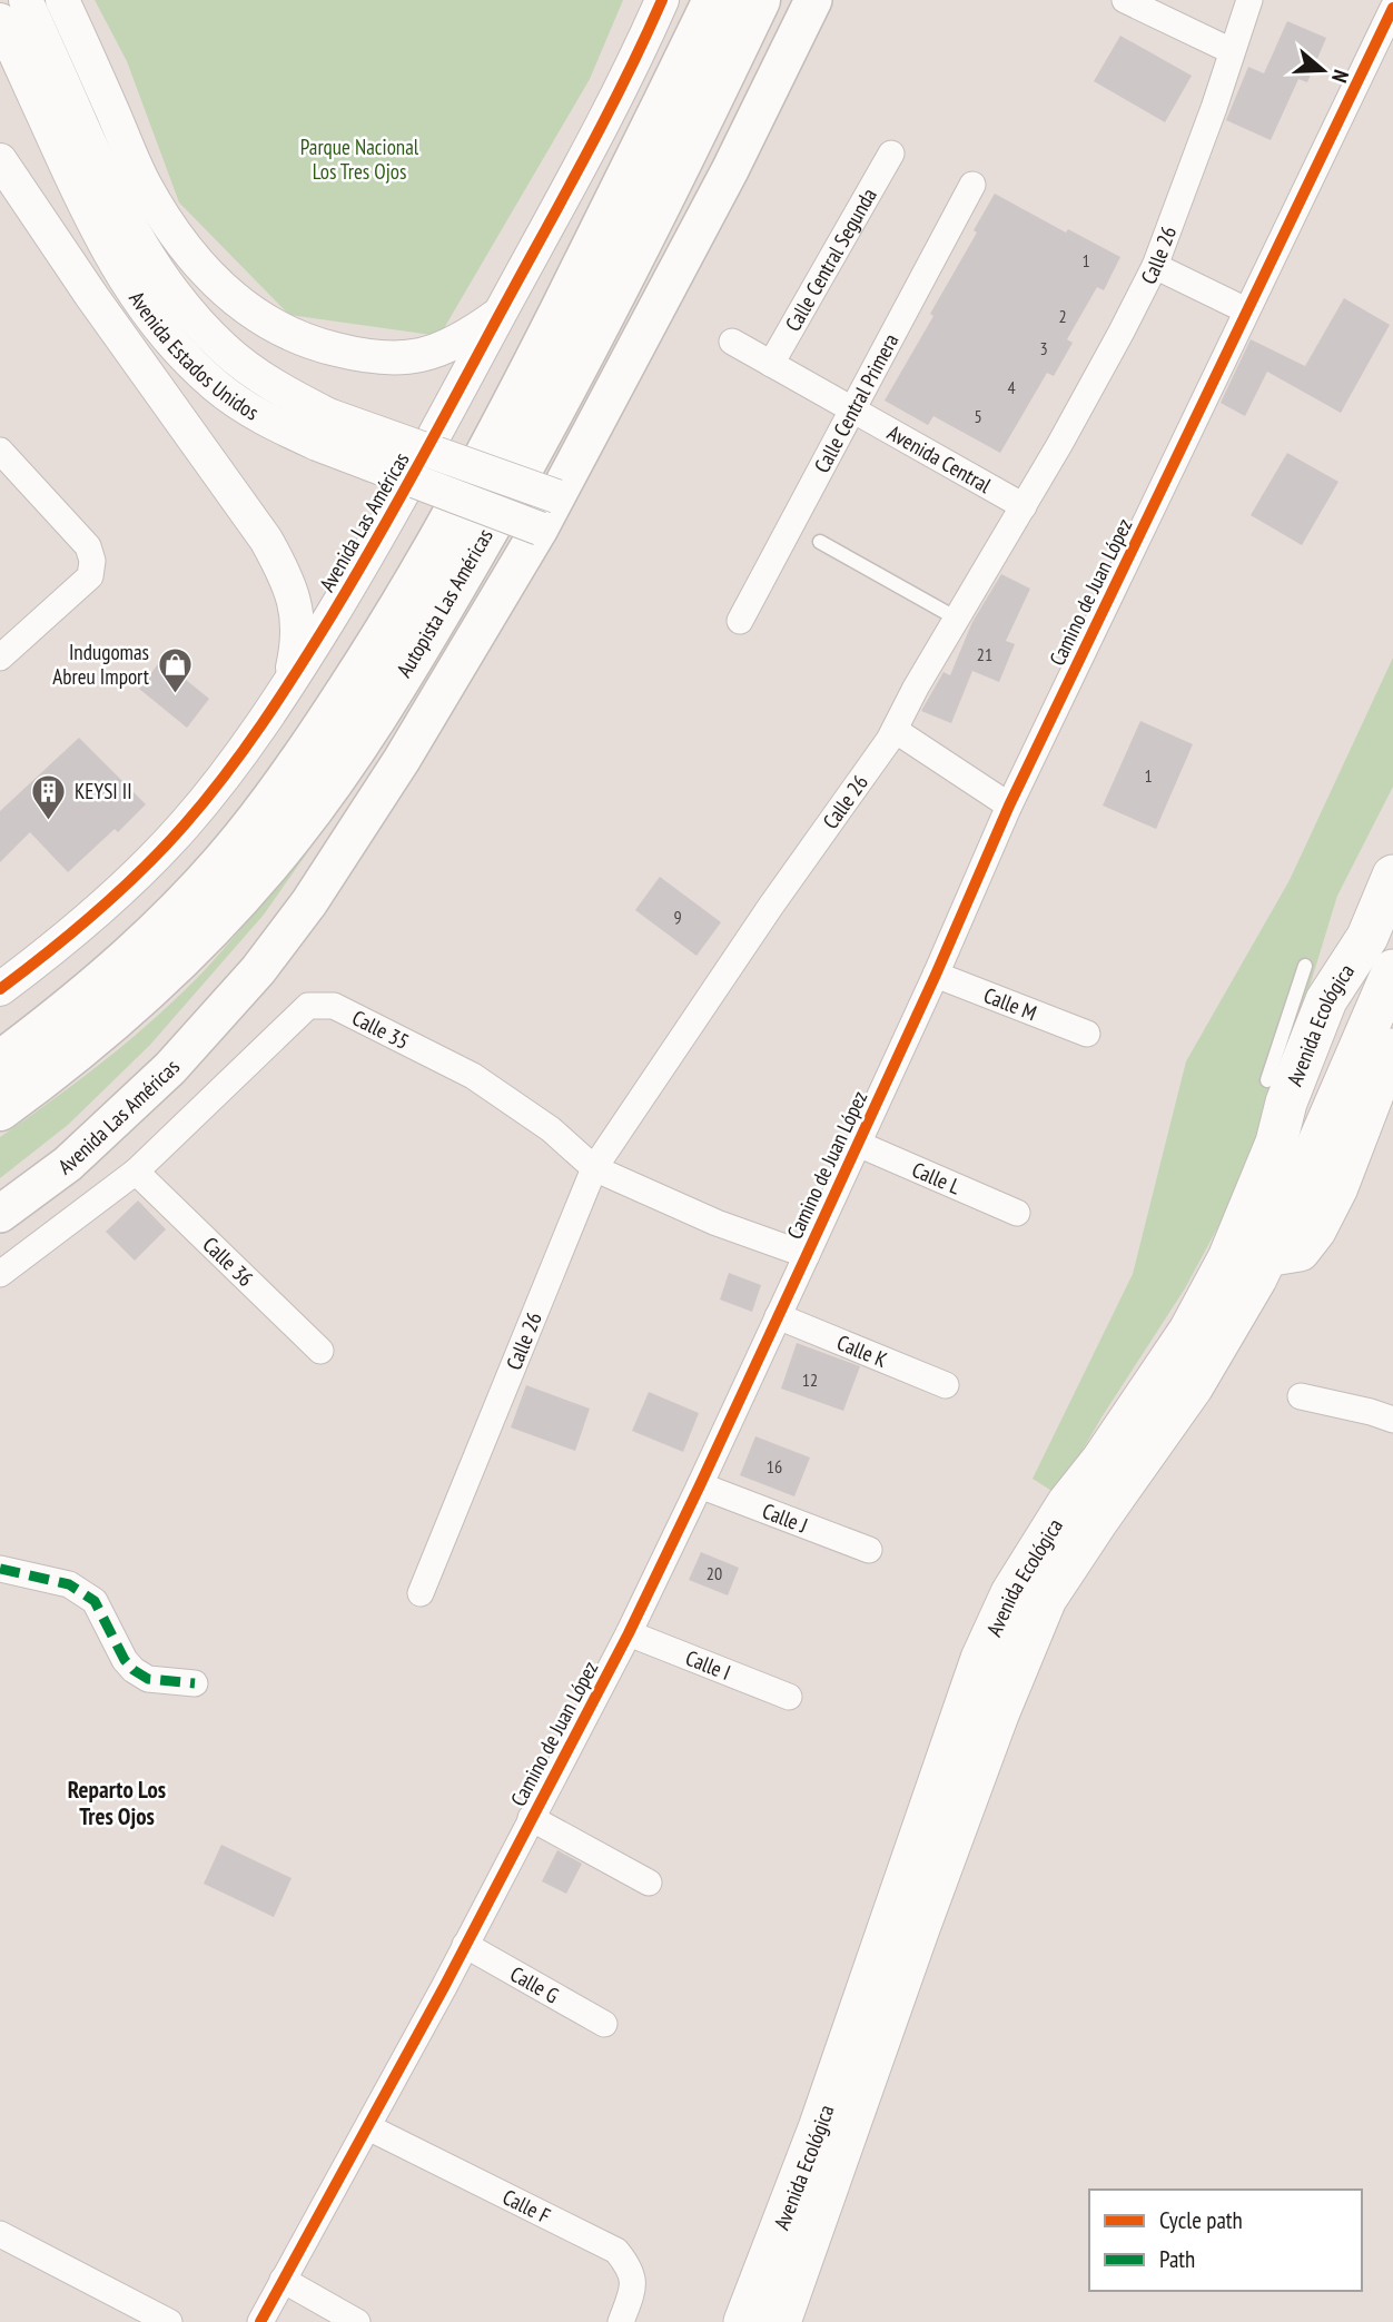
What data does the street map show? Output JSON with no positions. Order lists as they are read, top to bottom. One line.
{"streets":{"highway":["Autopista Las Américas"],"main road":["Avenida Las Américas","Avenida Ecológica"],"street":["Calle 26","Calle Central Segunda","Avenida Estados Unidos","Calle Central Primera","Avenida Central","Camino de Juan López","Calle M","Calle 35","Calle L","Calle 36","Calle K","Calle J","Calle I","Calle G","Calle F"]},"crossings":[["Calle 26","Avenida Central"],["Calle 26","Calle 35"],["Calle Central Segunda","Avenida Central"],["Avenida Estados Unidos","Avenida Las Américas"],["Calle Central Primera","Avenida Central"],["Camino de Juan López","Calle M"],["Camino de Juan López","Calle 35"],["Camino de Juan López","Calle L"],["Camino de Juan López","Calle K"],["Camino de Juan López","Calle J"],["Camino de Juan López","Calle I"],["Camino de Juan López","Calle G"],["Camino de Juan López","Calle F"],["Calle 35","Calle 36"]],"districts":["Reparto Los Tres Ojos"],"parks":["Parque Nacional Los Tres Ojos"],"places":{"shop":["Indugomas Abreu Import"],"building":["KEYSI II"]},"house_numbers":["1","2","3","4","5","21","1","9","12","16","20"],"legend":["Cycle path","Path"],"north":"right"}
